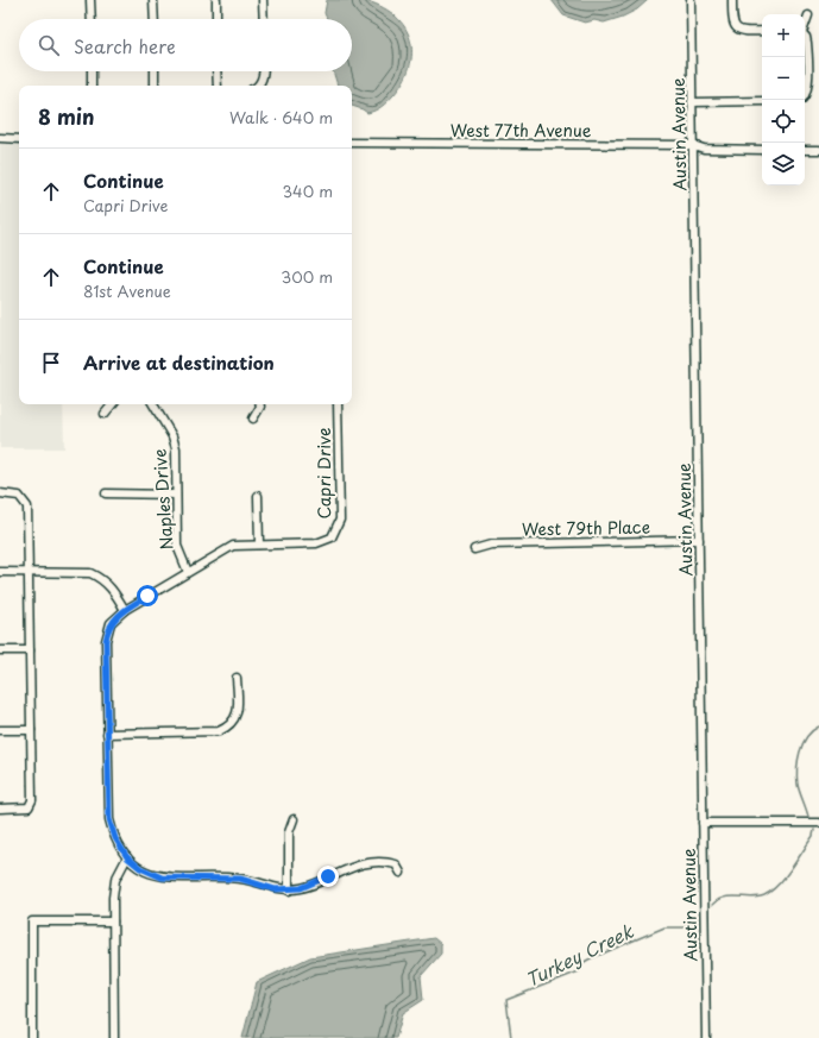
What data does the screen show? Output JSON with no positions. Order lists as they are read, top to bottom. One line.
{"streets":{"street":["West 77th Avenue","Austin Avenue","Capri Drive","Naples Drive","West 79th Place"]},"crossings":[["West 77th Avenue","Austin Avenue"],["Austin Avenue","West 79th Place"],["Capri Drive","Naples Drive"]],"water":["Turkey Creek"],"page":{"map_buttons":["+","−"],"search":"Search here","heading":["8 min","Walk · 640 m"],"list":[["Continue","Capri Drive","340 m"],["Continue","81st Avenue","300 m"],"Arrive at destination"]}}
